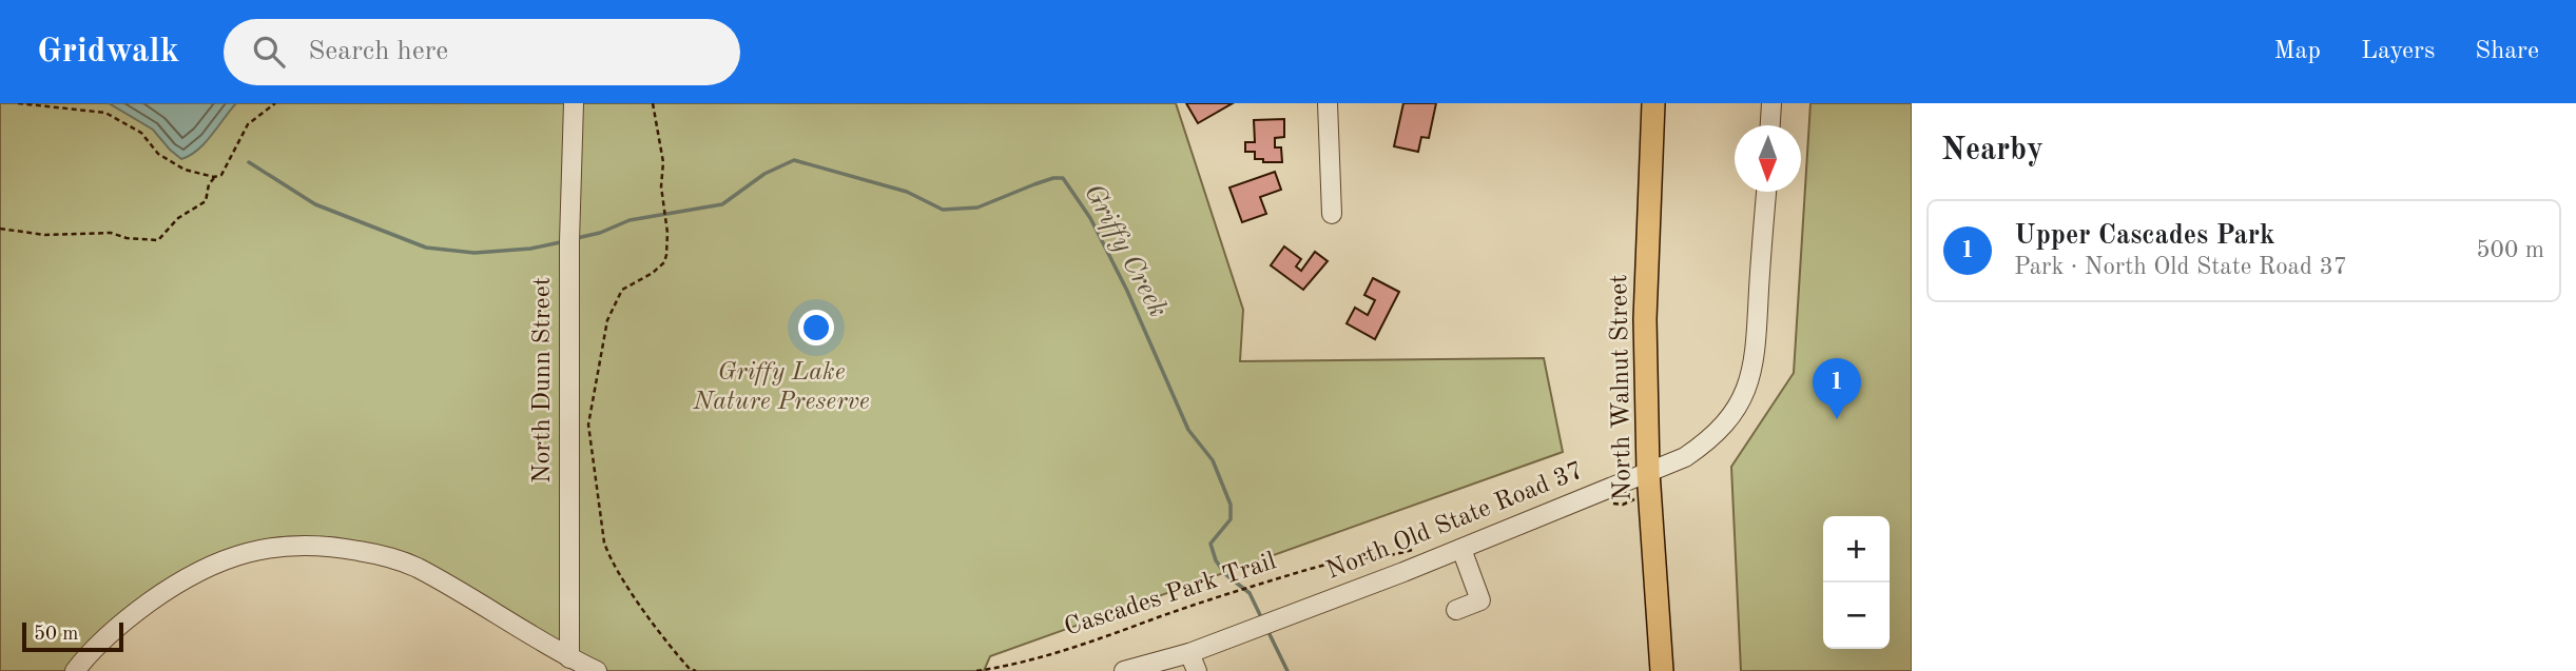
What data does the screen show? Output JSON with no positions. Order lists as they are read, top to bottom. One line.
{"streets":{"main road":["North Walnut Street"],"street":["North Dunn Street","North Old State Road 37"],"path":["Cascades Park Trail"]},"crossings":[["North Walnut Street","North Old State Road 37"]],"water":["Griffy Creek"],"parks":["Griffy Lake Nature Preserve"],"scale_bar":"50 m","north":"bottom","page":{"header":"Gridwalk","search":"Search here","nav":["Map","Layers","Share"],"heading":"Nearby","list":[{"mark":"1","name":"Upper Cascades Park","note":"Park · North Old State Road 37","value":"500 m"}],"pins":"1","map_buttons":["+","−"],"scale":"50 m"}}
